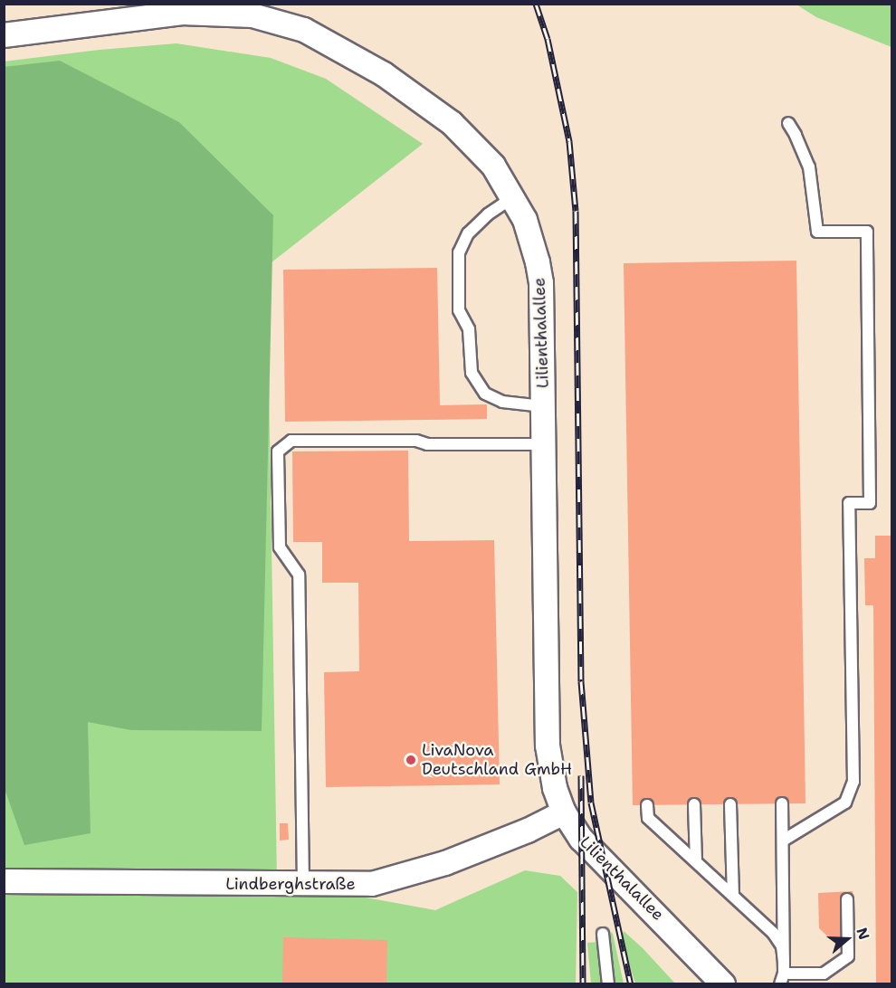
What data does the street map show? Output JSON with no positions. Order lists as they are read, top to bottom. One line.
{"streets":{"street":["Lilienthalallee","Lindberghstraße"]},"crossings":[["Lilienthalallee","Lindberghstraße"]],"places":["LivaNova Deutschland GmbH"],"north":"right"}
